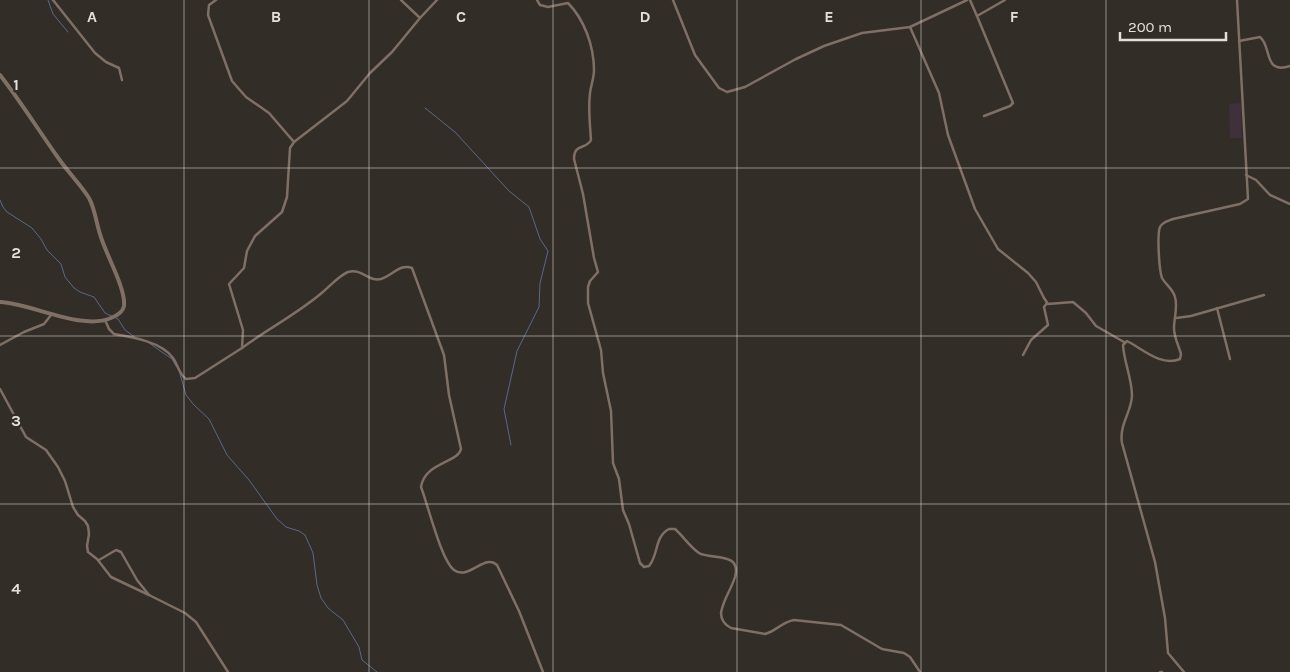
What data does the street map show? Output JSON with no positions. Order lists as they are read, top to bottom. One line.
{"scale_bar":"200 m","grid":{"columns":["A","B","C","D","E","F"],"rows":["1","2","3","4"]}}
